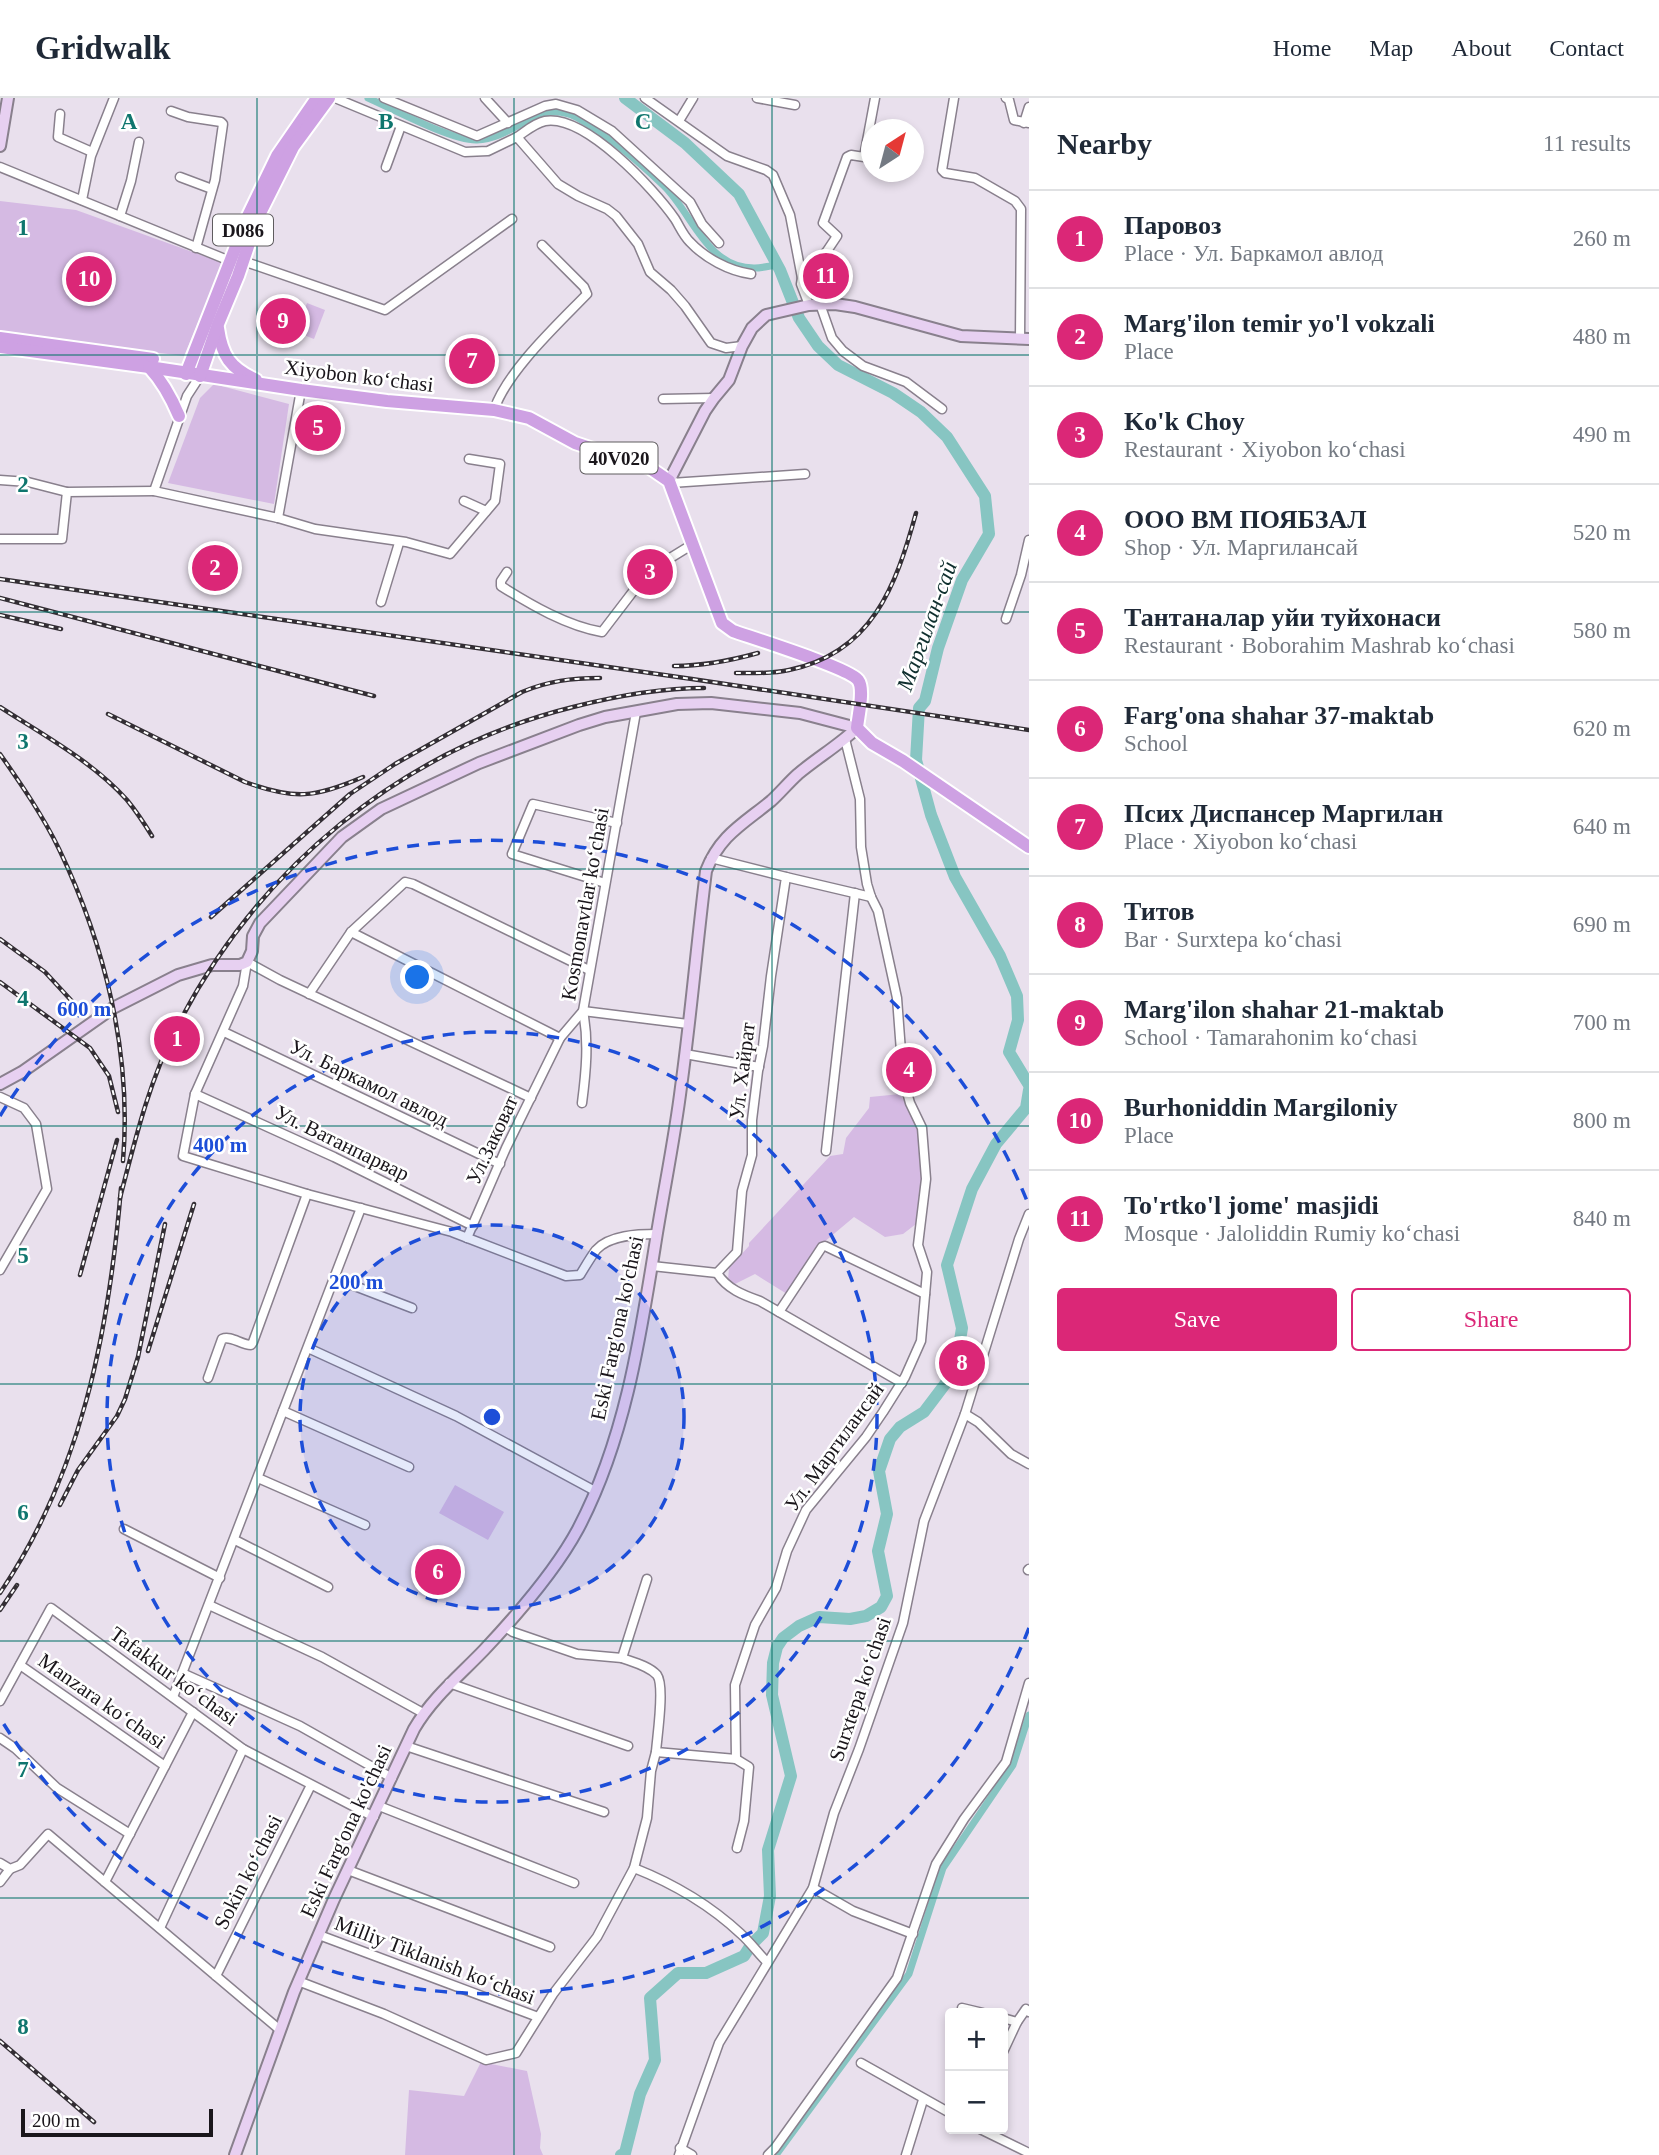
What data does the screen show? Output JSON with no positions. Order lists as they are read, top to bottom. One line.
{"streets":{"main road":["D086","Xiyobon koʻchasi","40V020","Eski Farg'ona ko'chasi"],"street":["Kosmonavtlar koʻchasi","Ул. Хайрат","Ул. Баркамол авлод","Ул.Заковат","Ул. Ватанпарвар","Ул. Маргилансай","Tafakkur koʻchasi","Surxtepa koʻchasi","Manzara koʻchasi","Sokin koʻchasi","Milliy Tiklanish koʻchasi"]},"crossings":[["D086","Xiyobon koʻchasi"],["D086","40V020"],["Xiyobon koʻchasi","40V020"],["40V020","Eski Farg'ona ko'chasi"],["Kosmonavtlar koʻchasi","Ул.Заковат"],["Ул. Баркамол авлод","Ул.Заковат"],["Ул.Заковат","Ул. Ватанпарвар"],["Eski Farg'ona ko'chasi","Ул. Маргилансай"],["Eski Farg'ona ko'chasi","Tafakkur koʻchasi"],["Eski Farg'ona ko'chasi","Milliy Tiklanish koʻchasi"],["Tafakkur koʻchasi","Manzara koʻchasi"],["Tafakkur koʻchasi","Sokin koʻchasi"]],"water":["Маргилан-сай"],"scale_bar":"200 m","north":"top right","page":{"header":"Gridwalk","nav":["Home","Map","About","Contact"],"heading":["Nearby","11 results"],"list":[{"mark":"1","name":"Паровоз","note":"Place · Ул. Баркамол авлод","value":"260 m"},{"mark":"2","name":"Marg'ilon temir yo'l vokzali","note":"Place","value":"480 m"},{"mark":"3","name":"Ko'k Choy","note":"Restaurant · Xiyobon koʻchasi","value":"490 m"},{"mark":"4","name":"ООО ВМ ПОЯБЗАЛ","note":"Shop · Ул. Маргилансай","value":"520 m"},{"mark":"5","name":"Тантаналар уйи туйхонаси","note":"Restaurant · Boborahim Mashrab koʻchasi","value":"580 m"},{"mark":"6","name":"Farg'ona shahar 37-maktab","note":"School","value":"620 m"},{"mark":"7","name":"Псих Диспансер Маргилан","note":"Place · Xiyobon koʻchasi","value":"640 m"},{"mark":"8","name":"Титов","note":"Bar · Surxtepa koʻchasi","value":"690 m"},{"mark":"9","name":"Marg'ilon shahar 21-maktab","note":"School · Tamarahonim koʻchasi","value":"700 m"},{"mark":"10","name":"Burhoniddin Margiloniy","note":"Place","value":"800 m"},{"mark":"11","name":"To'rtko'l jome' masjidi","note":"Mosque · Jaloliddin Rumiy koʻchasi","value":"840 m"}],"pins":["11","10","9","7","5","2","3","1","4","8","6"],"buttons":["Save","Share"],"map_buttons":["+","−"],"scale":"200 m"},"grid":{"columns":["A","B","C"],"rows":["1","2","3","4","5","6","7","8"]},"rings":["600 m","400 m","200 m"]}
